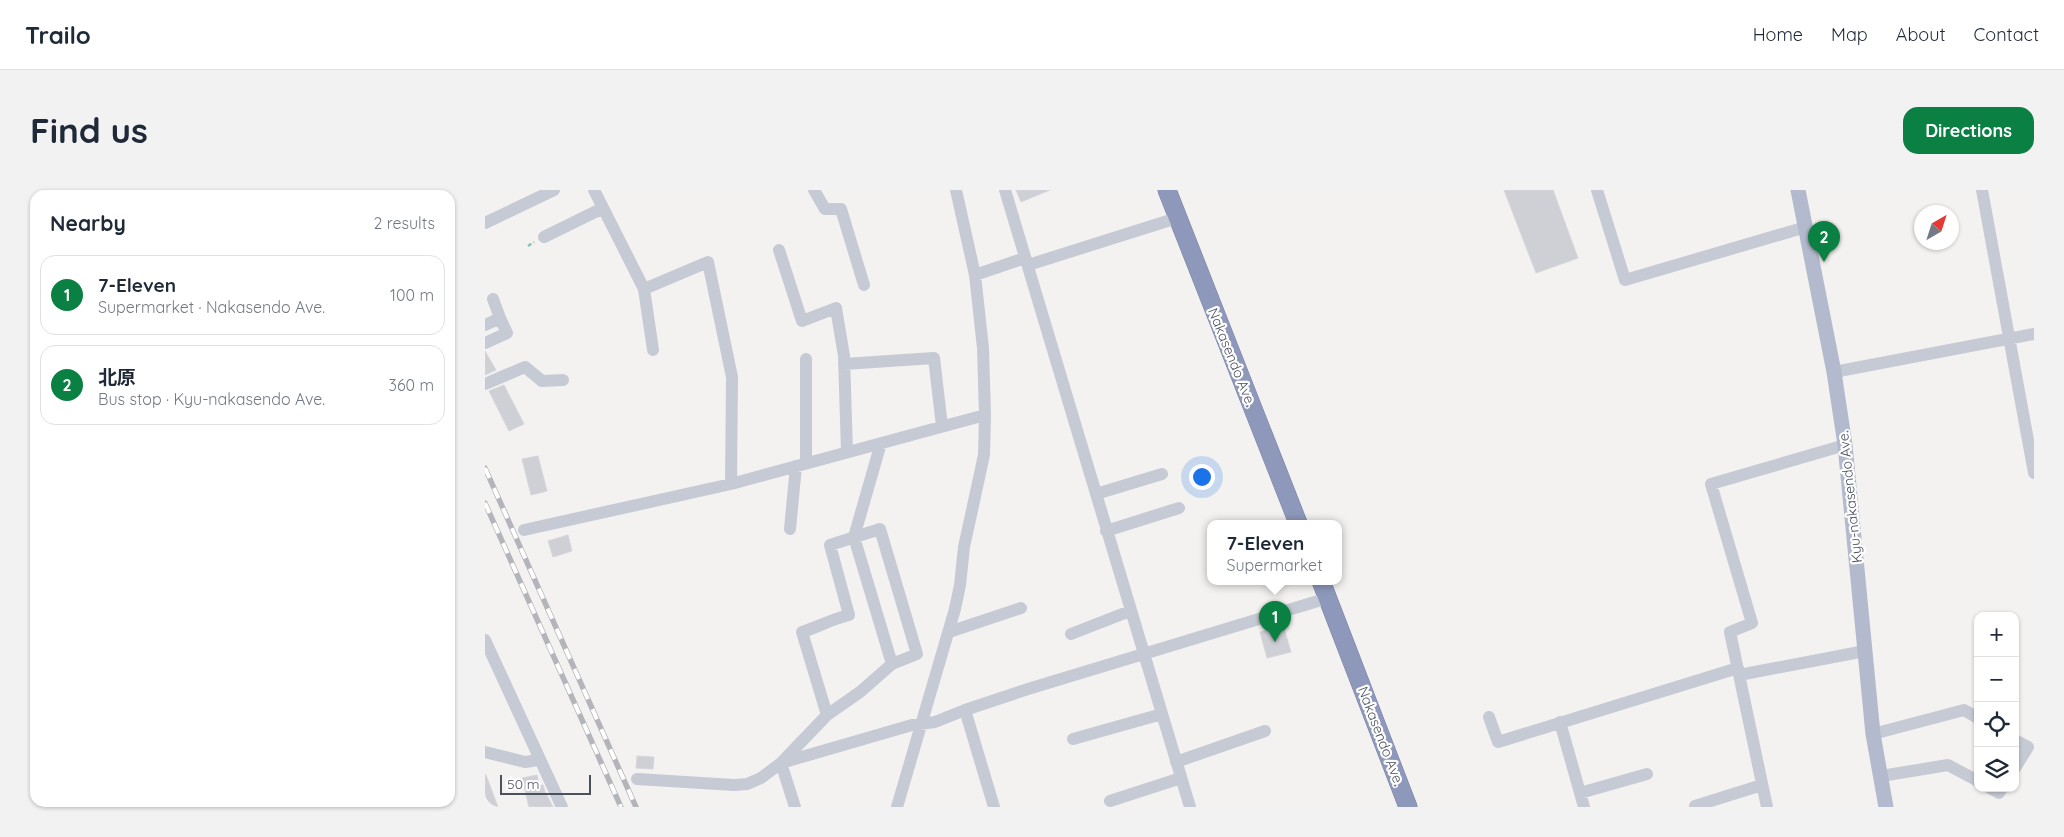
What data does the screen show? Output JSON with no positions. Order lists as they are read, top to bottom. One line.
{"streets":{"highway":["Nakasendo Ave."],"main road":["Kyu-nakasendo Ave."]},"scale_bar":"50 m","north":"top right","page":{"header":"Trailo","nav":["Home","Map","About","Contact"],"buttons":"Directions","title":"Find us","heading":["Nearby","2 results"],"pins":["2","1"],"list":[{"mark":"1","name":"7-Eleven","note":"Supermarket · Nakasendo Ave.","value":"100 m"},{"mark":"2","name":"北原","note":"Bus stop · Kyu-nakasendo Ave.","value":"360 m"}],"popup":["7-Eleven","Supermarket"],"map_buttons":["+","−"],"scale":"50 m"}}
